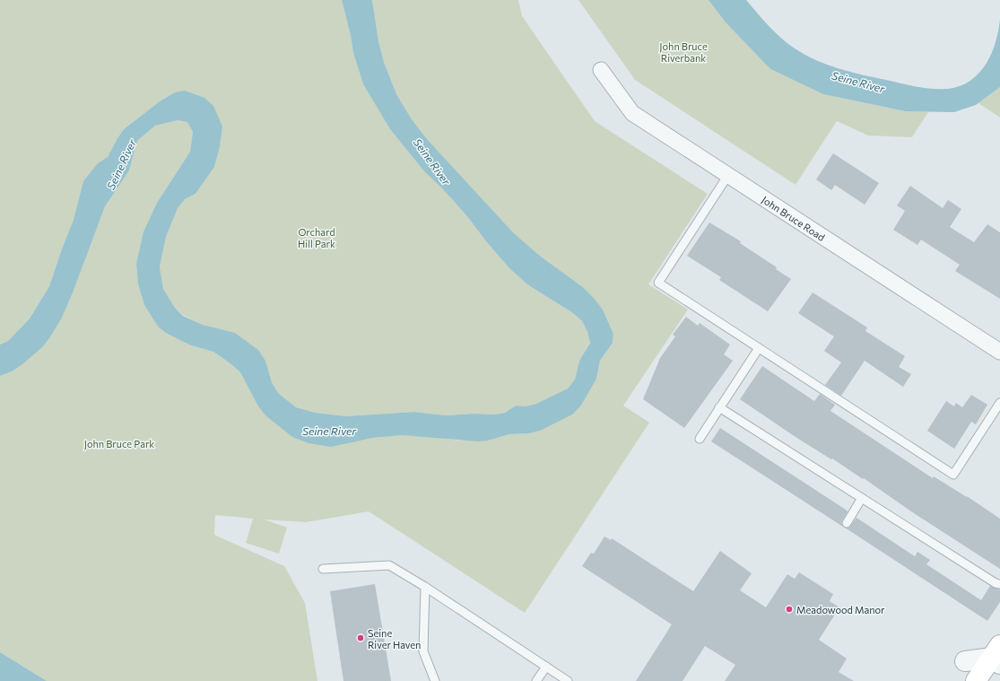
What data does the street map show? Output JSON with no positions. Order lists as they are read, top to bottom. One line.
{"streets":{"street":["John Bruce Road"]},"water":["Seine River"],"parks":["John Bruce Riverbank","Orchard Hill Park","John Bruce Park"],"places":["Meadowood Manor","Seine River Haven"]}
